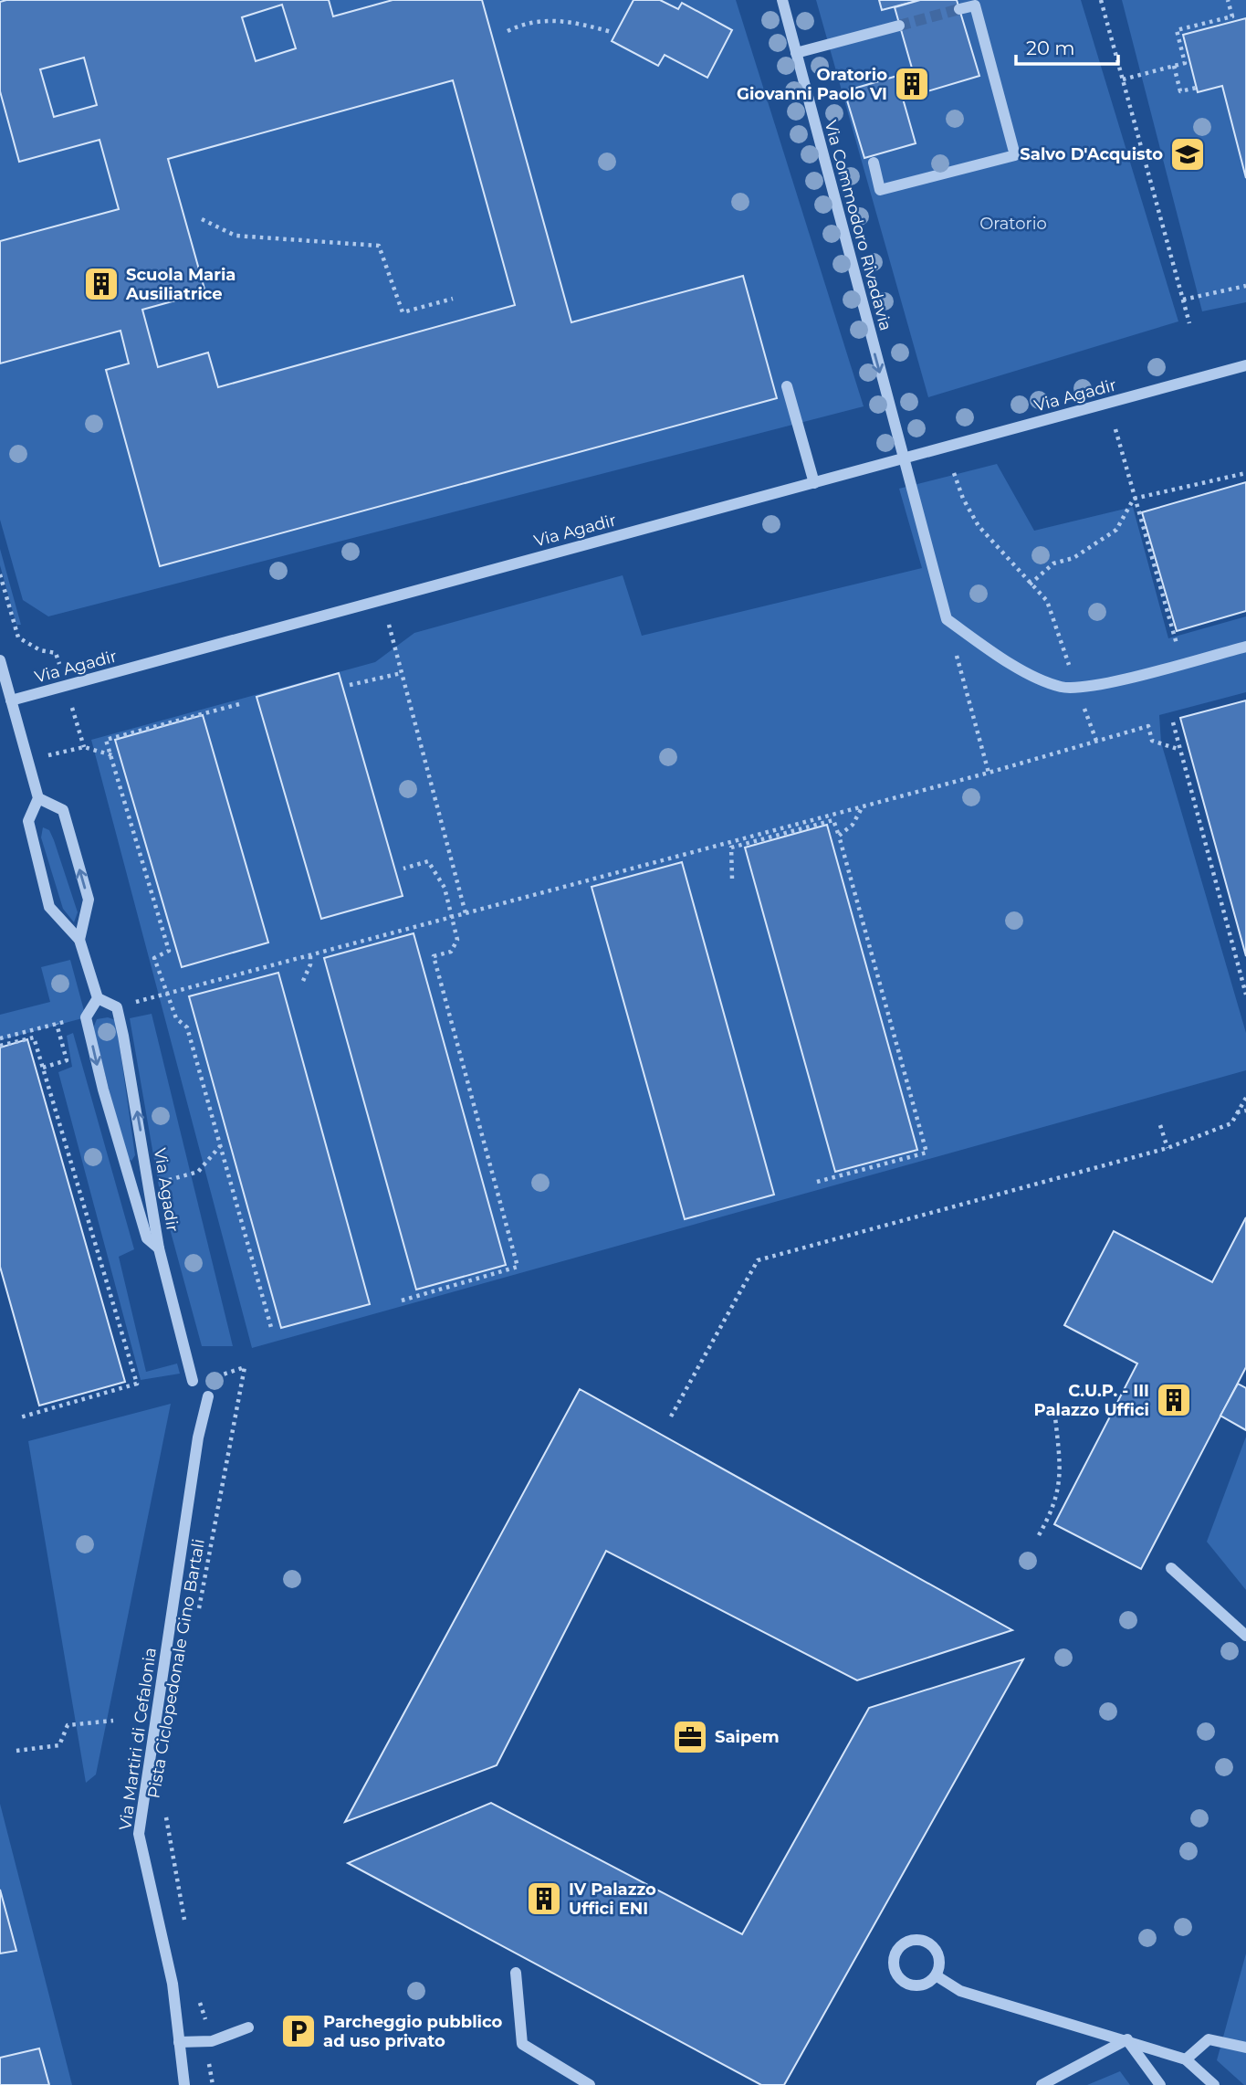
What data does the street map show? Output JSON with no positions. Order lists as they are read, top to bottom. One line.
{"streets":{"street":["Via Commodoro Rivadavia","Via Agadir","Via Martiri di Cefalonia"],"path":["Pista Ciclopedonale Gino Bartali"]},"crossings":[["Via Commodoro Rivadavia","Via Agadir"]],"one_way":["Via Commodoro Rivadavia"],"parks":["Oratorio"],"places":{"building":["Oratorio Giovanni Paolo VI","Scuola Maria Ausiliatrice","C.U.P. - III Palazzo Uffici","IV Palazzo Uffici ENI"],"school or university":["Salvo D'Acquisto"],"office":["Saipem"],"parking":["Parcheggio pubblico ad uso privato"]},"scale_bar":"20 m"}
